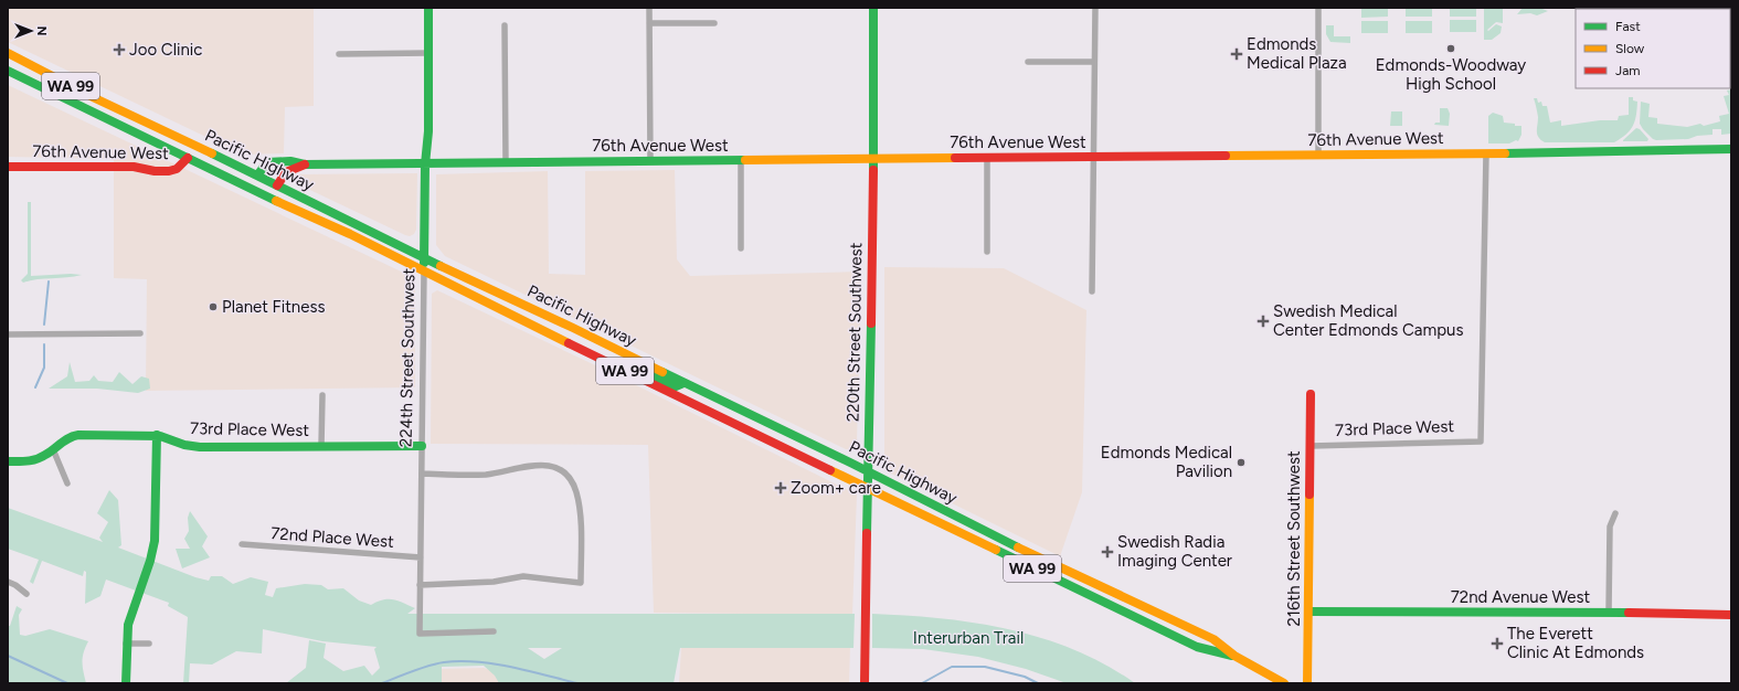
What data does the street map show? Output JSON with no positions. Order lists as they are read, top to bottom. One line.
{"streets":{"main road":["WA 99","76th Avenue West","Pacific Highway","220th Street Southwest","224th Street Southwest","73rd Place West","216th Street Southwest","72nd Avenue West"],"street":["72nd Place West"]},"crossings":[["76th Avenue West","Pacific Highway"],["76th Avenue West","220th Street Southwest"],["76th Avenue West","224th Street Southwest"],["76th Avenue West","73rd Place West"],["Pacific Highway","220th Street Southwest"],["Pacific Highway","224th Street Southwest"],["224th Street Southwest","73rd Place West"],["224th Street Southwest","72nd Place West"],["73rd Place West","216th Street Southwest"],["216th Street Southwest","72nd Avenue West"]],"parks":["Interurban Trail"],"places":{"other":["Edmonds-Woodway High School","Planet Fitness","Edmonds Medical Pavilion"],"health":["Joo Clinic","Edmonds Medical Plaza","Swedish Medical Center Edmonds Campus","Zoom+ care","Swedish Radia Imaging Center","The Everett Clinic At Edmonds"]},"legend":["Fast","Slow","Jam"],"north":"right"}
